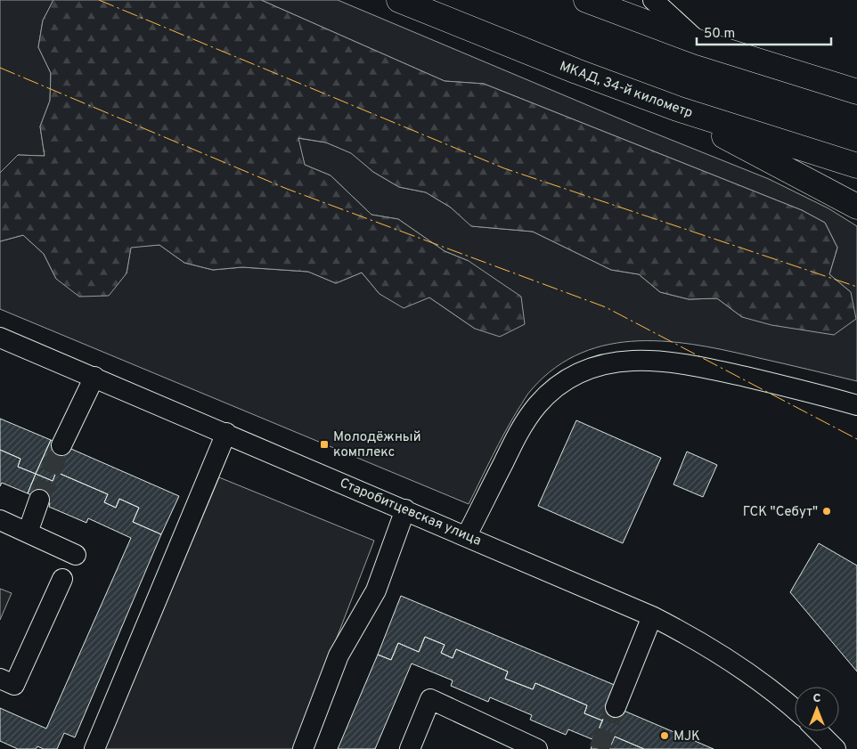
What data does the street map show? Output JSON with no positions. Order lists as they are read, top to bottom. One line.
{"streets":{"highway":["МКАД, 34-й километр"],"street":["Старобитцевская улица"]},"places":{"transit":["Молодёжный комплекс"],"other":["ГСК \"Себут\"","MJK"]},"scale_bar":"50 m","north":"top"}
